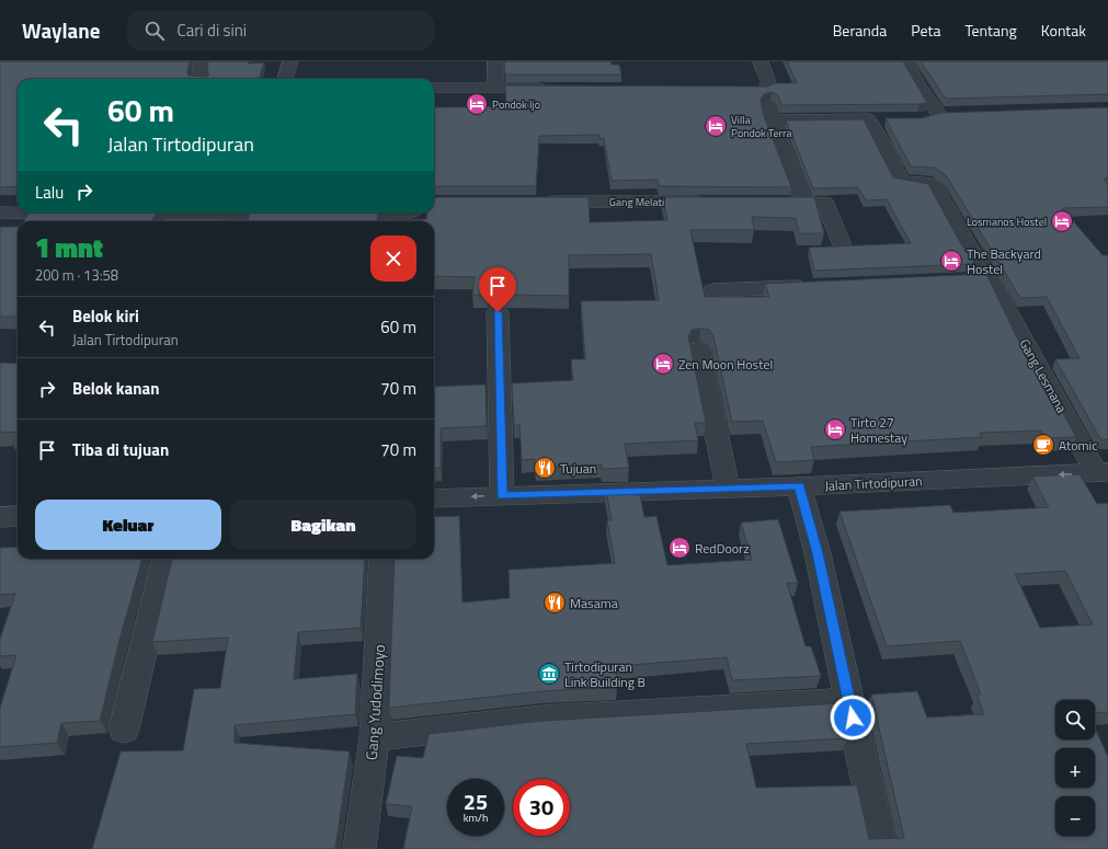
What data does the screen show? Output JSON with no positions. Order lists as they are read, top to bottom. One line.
{"streets":{"street":["Gang Melati","Gang Lesmana","Jalan Tirtodipuran","Gang Yudodimoyo"]},"crossings":[["Gang Lesmana","Jalan Tirtodipuran"]],"one_way":["Jalan Tirtodipuran"],"places":{"hotel":["Pondok Ijo","Villa Pondok Terra","Losmanos Hostel","The Backyard Hostel","Zen Moon Hostel","Tirto 27 Homestay","RedDoorz"],"cafe":["Atomic"],"restaurant":["Tujuan","Masama"],"museum":["Tirtodipuran Link Building B"]},"page":{"header":"Waylane","search":"Cari di sini","nav":["Beranda","Peta","Tentang","Kontak"],"turn":["60 m","Jalan Tirtodipuran"],"then":"Lalu","heading":["1 mnt","200 m · 13:58"],"list":[{"name":"Belok kiri","note":"Jalan Tirtodipuran","value":"60 m"},{"name":"Belok kanan","value":"70 m"},{"name":"Tiba di tujuan","value":"70 m"}],"buttons":["Keluar","Bagikan"],"map_buttons":["+","−"],"speed":"25 km/h","limit":"30"}}
